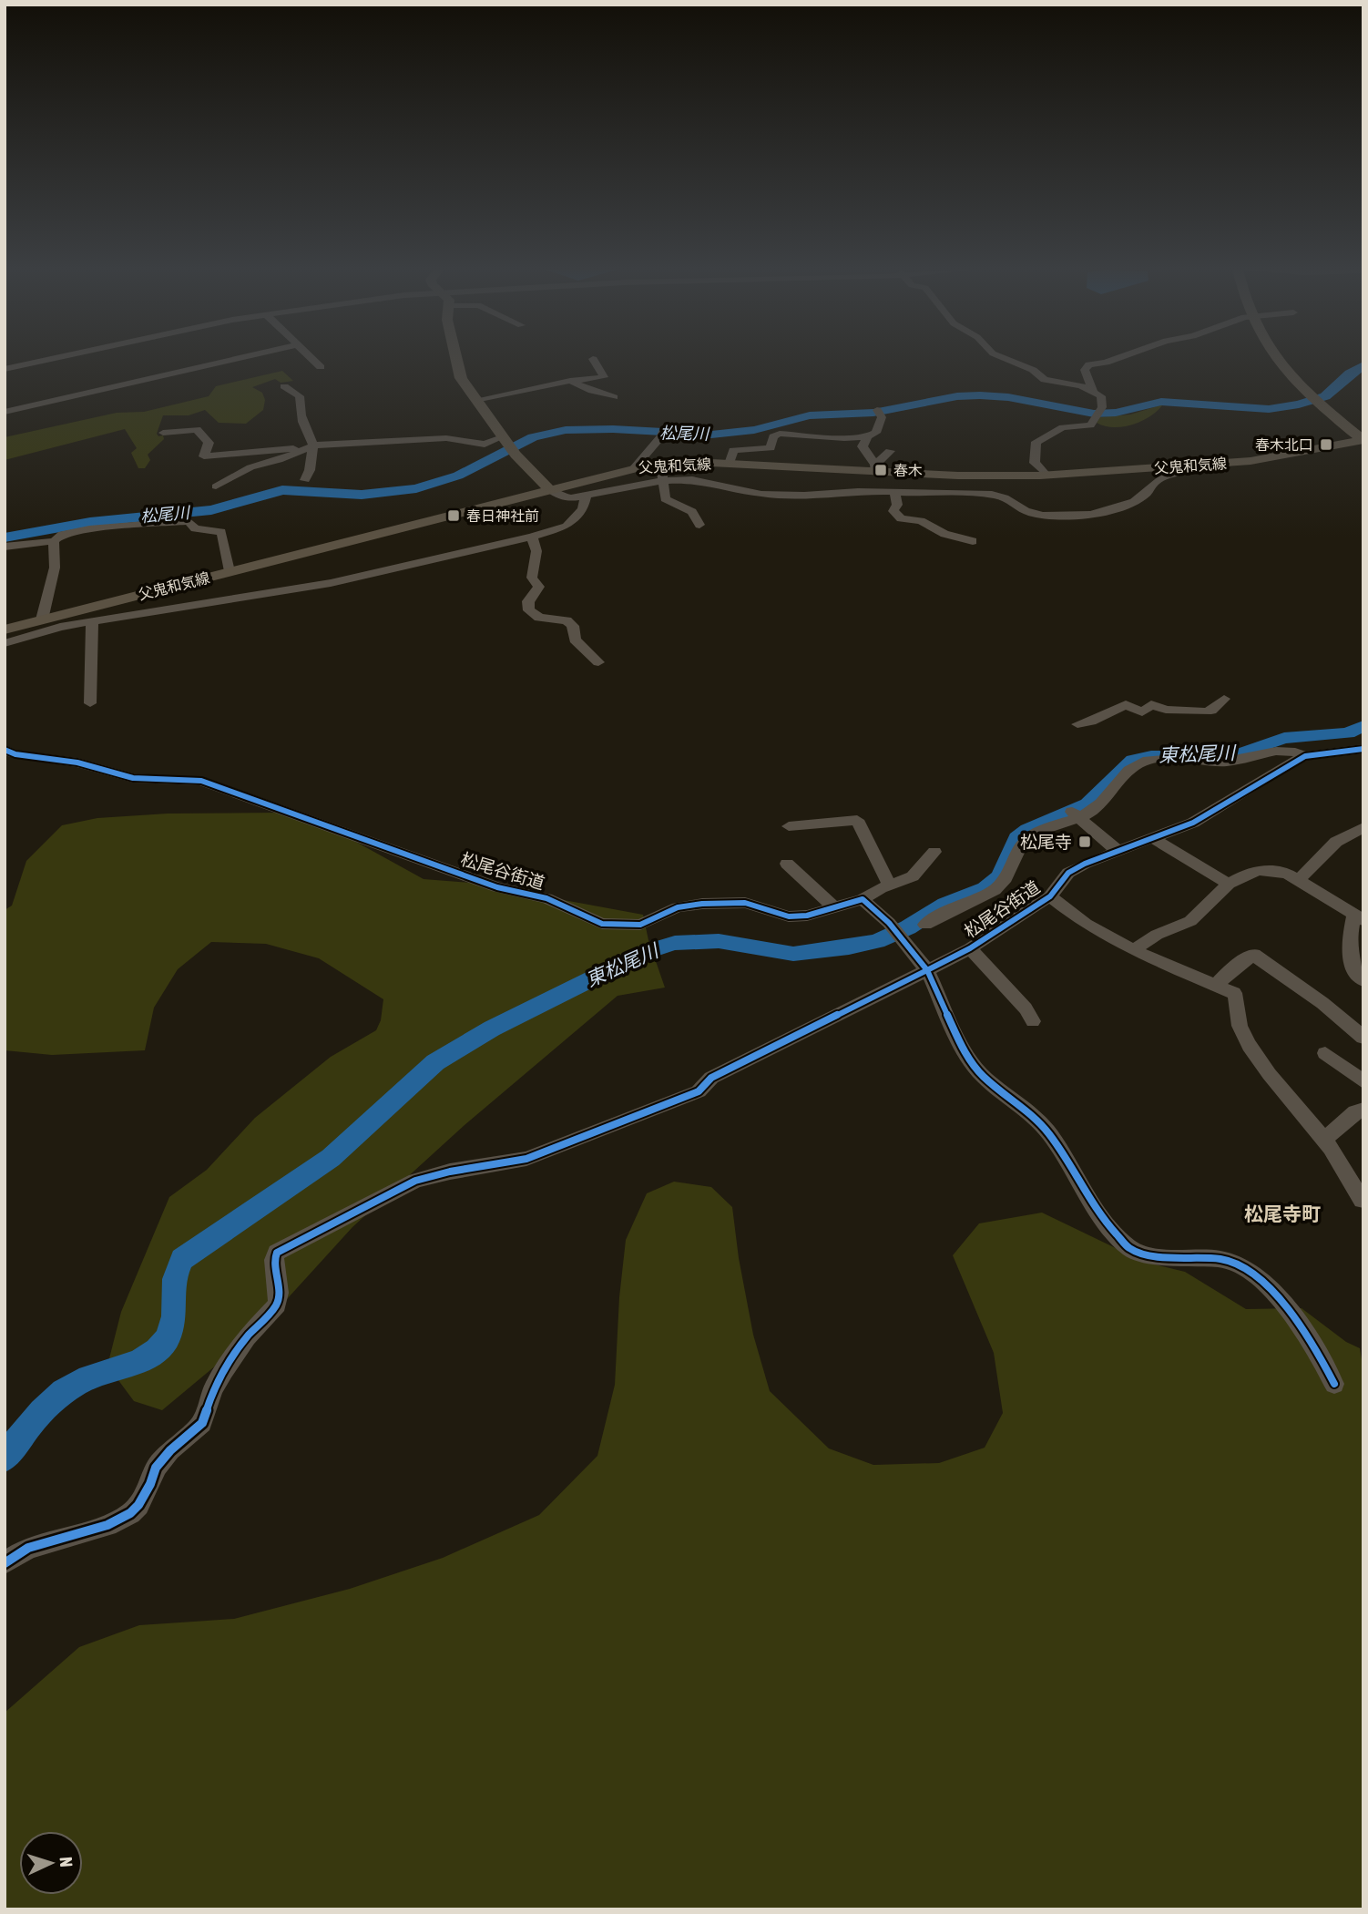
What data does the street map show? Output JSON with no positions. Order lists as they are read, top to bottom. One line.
{"streets":{"main road":["父鬼和気線"],"street":["松尾谷街道"]},"districts":["松尾寺町"],"water":["松尾川","東松尾川"],"places":{"transit":["春木北口","春木","春日神社前","松尾寺"]},"north":"right"}
